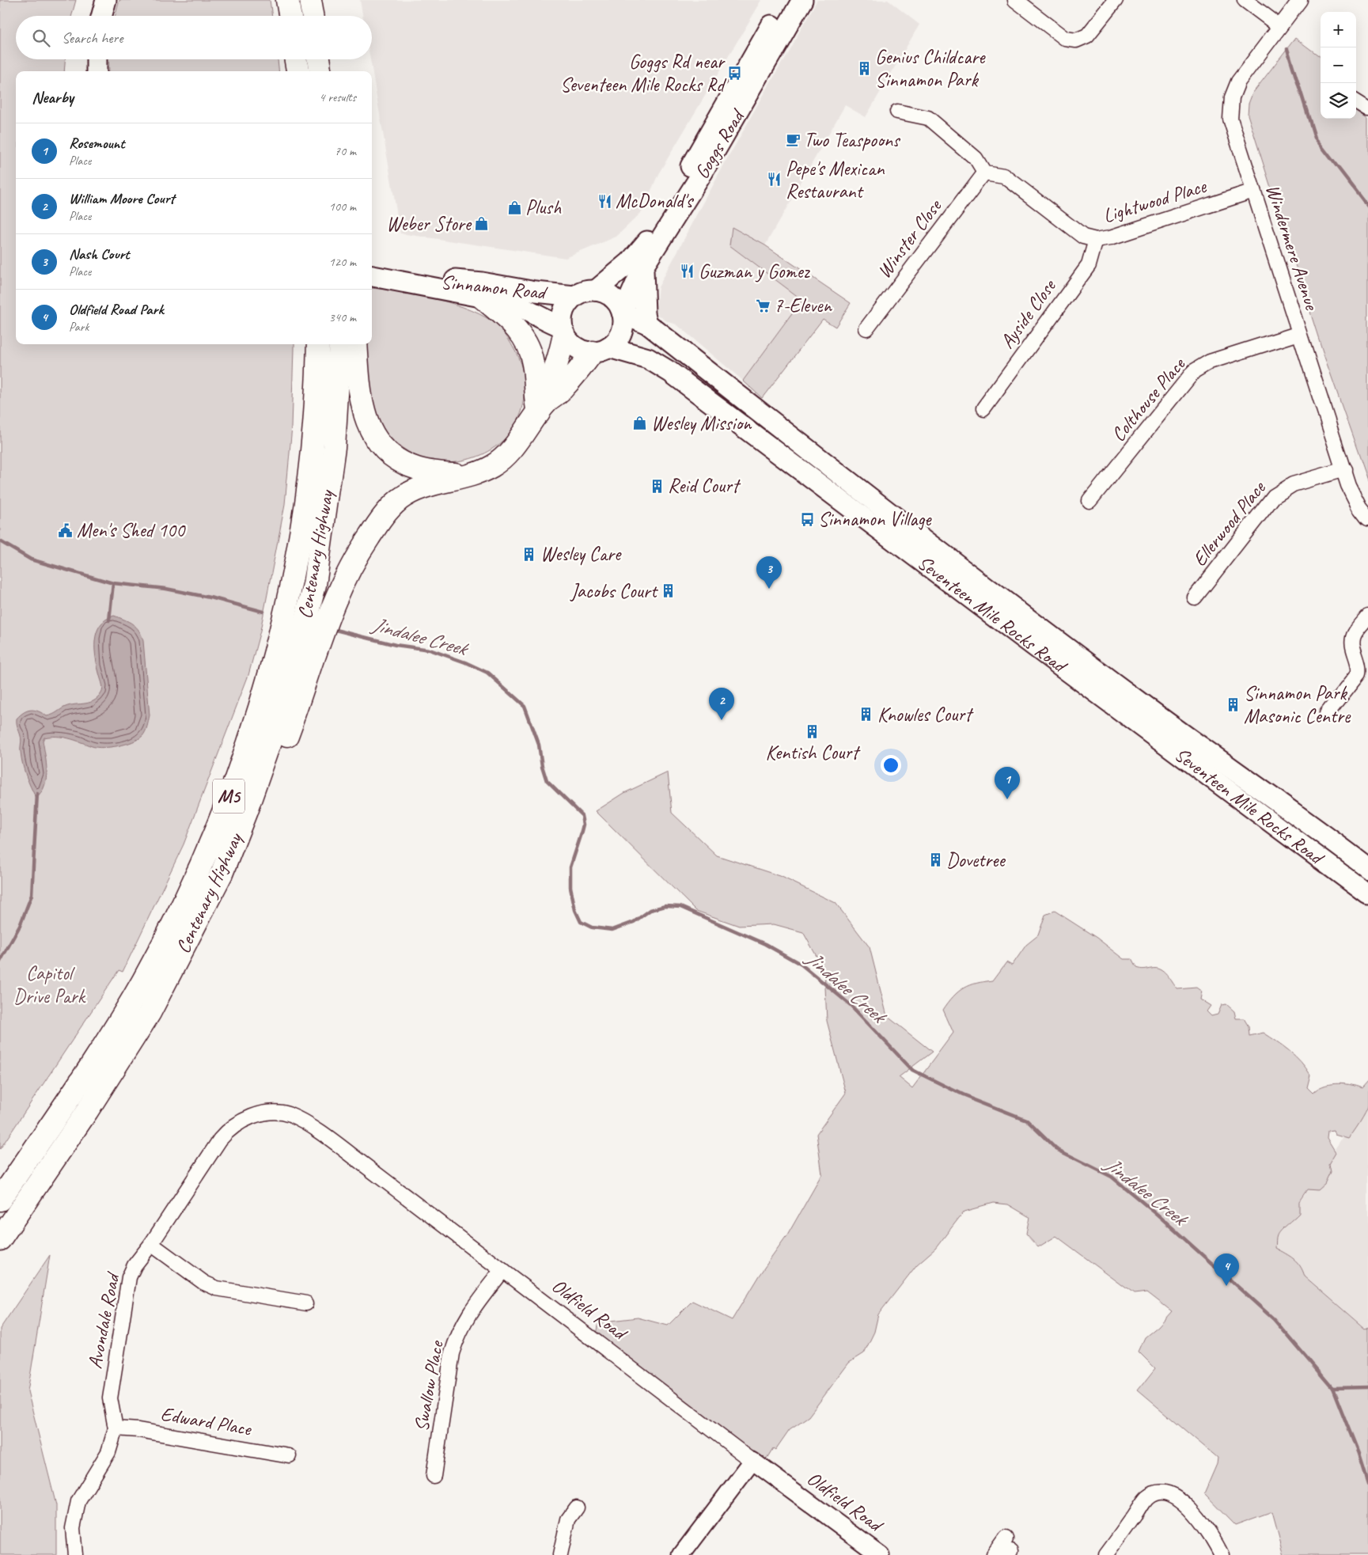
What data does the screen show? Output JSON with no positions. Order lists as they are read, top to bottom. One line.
{"streets":{"highway":["Centenary Highway","M5"],"main road":["Goggs Road","Sinnamon Road","Seventeen Mile Rocks Road"],"street":["Lightwood Place","Winster Close","Windermere Avenue","Ayside Close","Colthouse Place","Ellerwood Place","Oldfield Road","Avondale Road","Swallow Place","Edward Place"]},"crossings":[["Goggs Road","Sinnamon Road"],["Goggs Road","Seventeen Mile Rocks Road"],["Lightwood Place","Winster Close"],["Lightwood Place","Windermere Avenue"],["Lightwood Place","Ayside Close"],["Windermere Avenue","Colthouse Place"],["Windermere Avenue","Ellerwood Place"],["Sinnamon Road","Seventeen Mile Rocks Road"],["Oldfield Road","Avondale Road"],["Oldfield Road","Swallow Place"],["Avondale Road","Edward Place"]],"water":["Jindalee Creek"],"parks":["Capitol Drive Park"],"places":{"building":["Genius Childcare Sinnamon Park","Reid Court","Wesley Care","Jacobs Court","Sinnamon Park Masonic Centre","Knowles Court","Kentish Court","Dovetree"],"bus stop":["Goggs Rd near Seventeen Mile Rocks Rd","Sinnamon Village"],"cafe":["Two Teaspoons"],"restaurant":["Pepe's Mexican Restaurant","McDonald's","Guzman y Gomez"],"shop":["Plush","Weber Store","Wesley Mission"],"supermarket":["7-Eleven"],"public building":["Men's Shed 100"]},"page":{"map_buttons":["+","−"],"search":"Search here","heading":["Nearby","4 results"],"list":[{"mark":"1","name":"Rosemount","note":"Place","value":"70 m"},{"mark":"2","name":"William Moore Court","note":"Place","value":"100 m"},{"mark":"3","name":"Nash Court","note":"Place","value":"120 m"},{"mark":"4","name":"Oldfield Road Park","note":"Park","value":"340 m"}],"pins":["3","2","1","4"]}}
